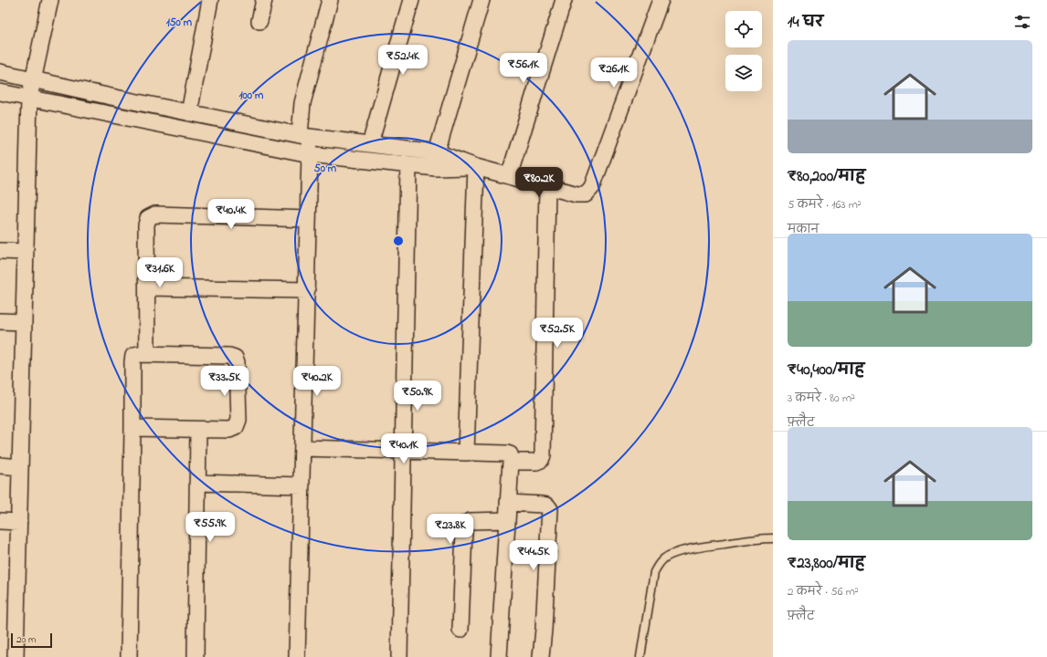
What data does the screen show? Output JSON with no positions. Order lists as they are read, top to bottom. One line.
{"scale_bar":"20 m","page":{"heading":"14 घर","list":[{"name":"₹80,200/माह","note":"5 कमरे · 163 m² · मकान"},{"name":"₹40,400/माह","note":"3 कमरे · 80 m² · फ़्लैट"},{"name":"₹23,800/माह","note":"2 कमरे · 56 m² · फ़्लैट"}],"price":["₹52.4K","₹56.1K","₹26.1K","₹80.2K","₹40.4K","₹31.6K","₹52.5K","₹33.5K","₹40.2K","₹50.9K","₹40.1K","₹55.9K","₹23.8K","₹44.5K"],"scale":"20 m"},"rings":["150 m","100 m","50 m"]}
